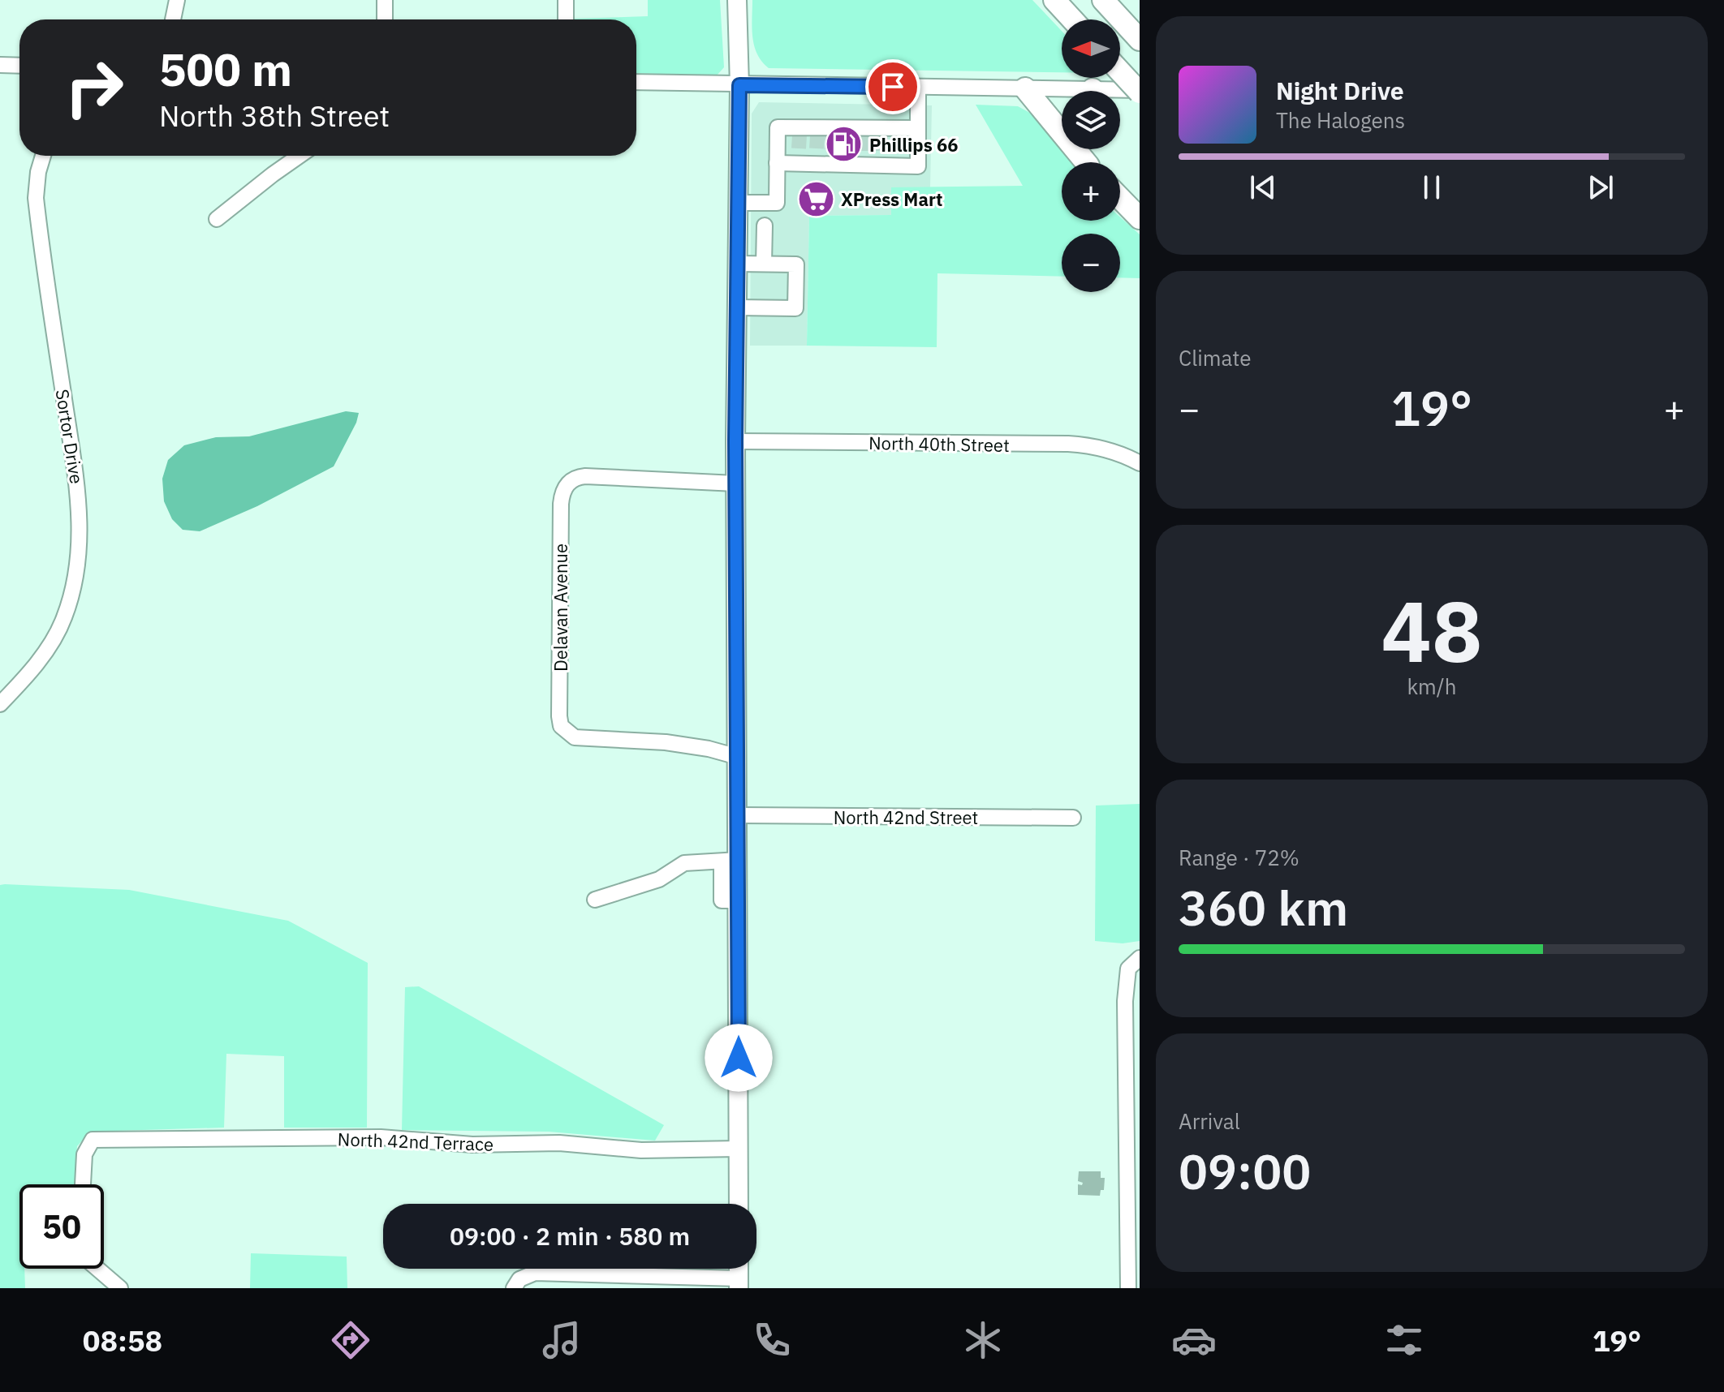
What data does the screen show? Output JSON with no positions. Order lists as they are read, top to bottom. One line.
{"streets":{"street":["Sortor Drive","North 40th Street","Delavan Avenue","North 42nd Street","North 42nd Terrace"]},"places":{"fuel station":["Phillips 66"],"supermarket":["XPress Mart"]},"north":"left","page":{"map_buttons":["+","−"],"turn":["500 m","North 38th Street"],"song":["Night Drive","The Halogens"],"tile":["Climate",["48","km/h"],["Range · 72%","360 km"],["Arrival","09:00"]],"heat":["−","19°","+"],"limit":"50","trip":"09:00 · 2 min · 580 m","tabs":["08:58","19°"]}}
